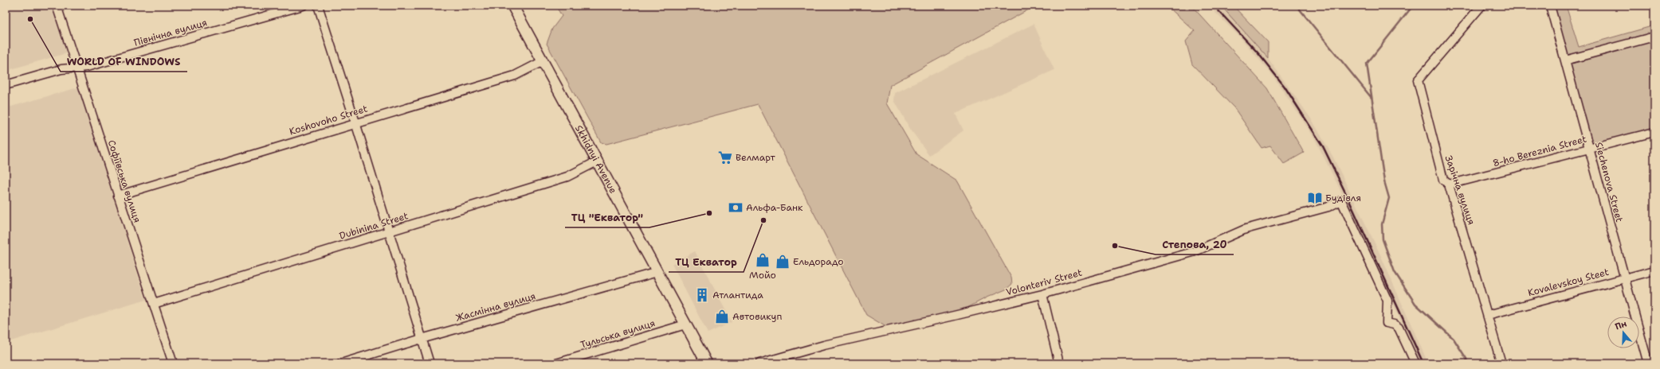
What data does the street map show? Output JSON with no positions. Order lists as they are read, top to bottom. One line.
{"streets":{"main road":["Skhidnyi Avenue"],"street":["Північна вулиця","Koshovoho Street","8-ho Bereznia Street","Софіївська вулиця","Siechenova Street","Зарічна вулиця","Dubinina Street","Volonteriv Street","Kovalevskoy Steet","Жасмінна вулиця","Тульська вулиця"]},"crossings":[["Північна вулиця","Софіївська вулиця"],["Koshovoho Street","Skhidnyi Avenue"],["Koshovoho Street","Софіївська вулиця"],["8-ho Bereznia Street","Siechenova Street"],["8-ho Bereznia Street","Зарічна вулиця"],["Skhidnyi Avenue","Dubinina Street"],["Skhidnyi Avenue","Жасмінна вулиця"],["Skhidnyi Avenue","Тульська вулиця"],["Софіївська вулиця","Dubinina Street"],["Siechenova Street","Kovalevskoy Steet"],["Зарічна вулиця","Kovalevskoy Steet"]],"places":{"other":["WORLD OF WINDOWS","ТЦ \"Екватор\"","ТЦ Екватор","Степова, 20"],"supermarket":["Велмарт"],"library":["Будівля"],"bank":["Альфа-Банк"],"shop":["Мойо","Ельдорадо","Автовикуп"],"building":["Атлантида"]},"north":"top"}
